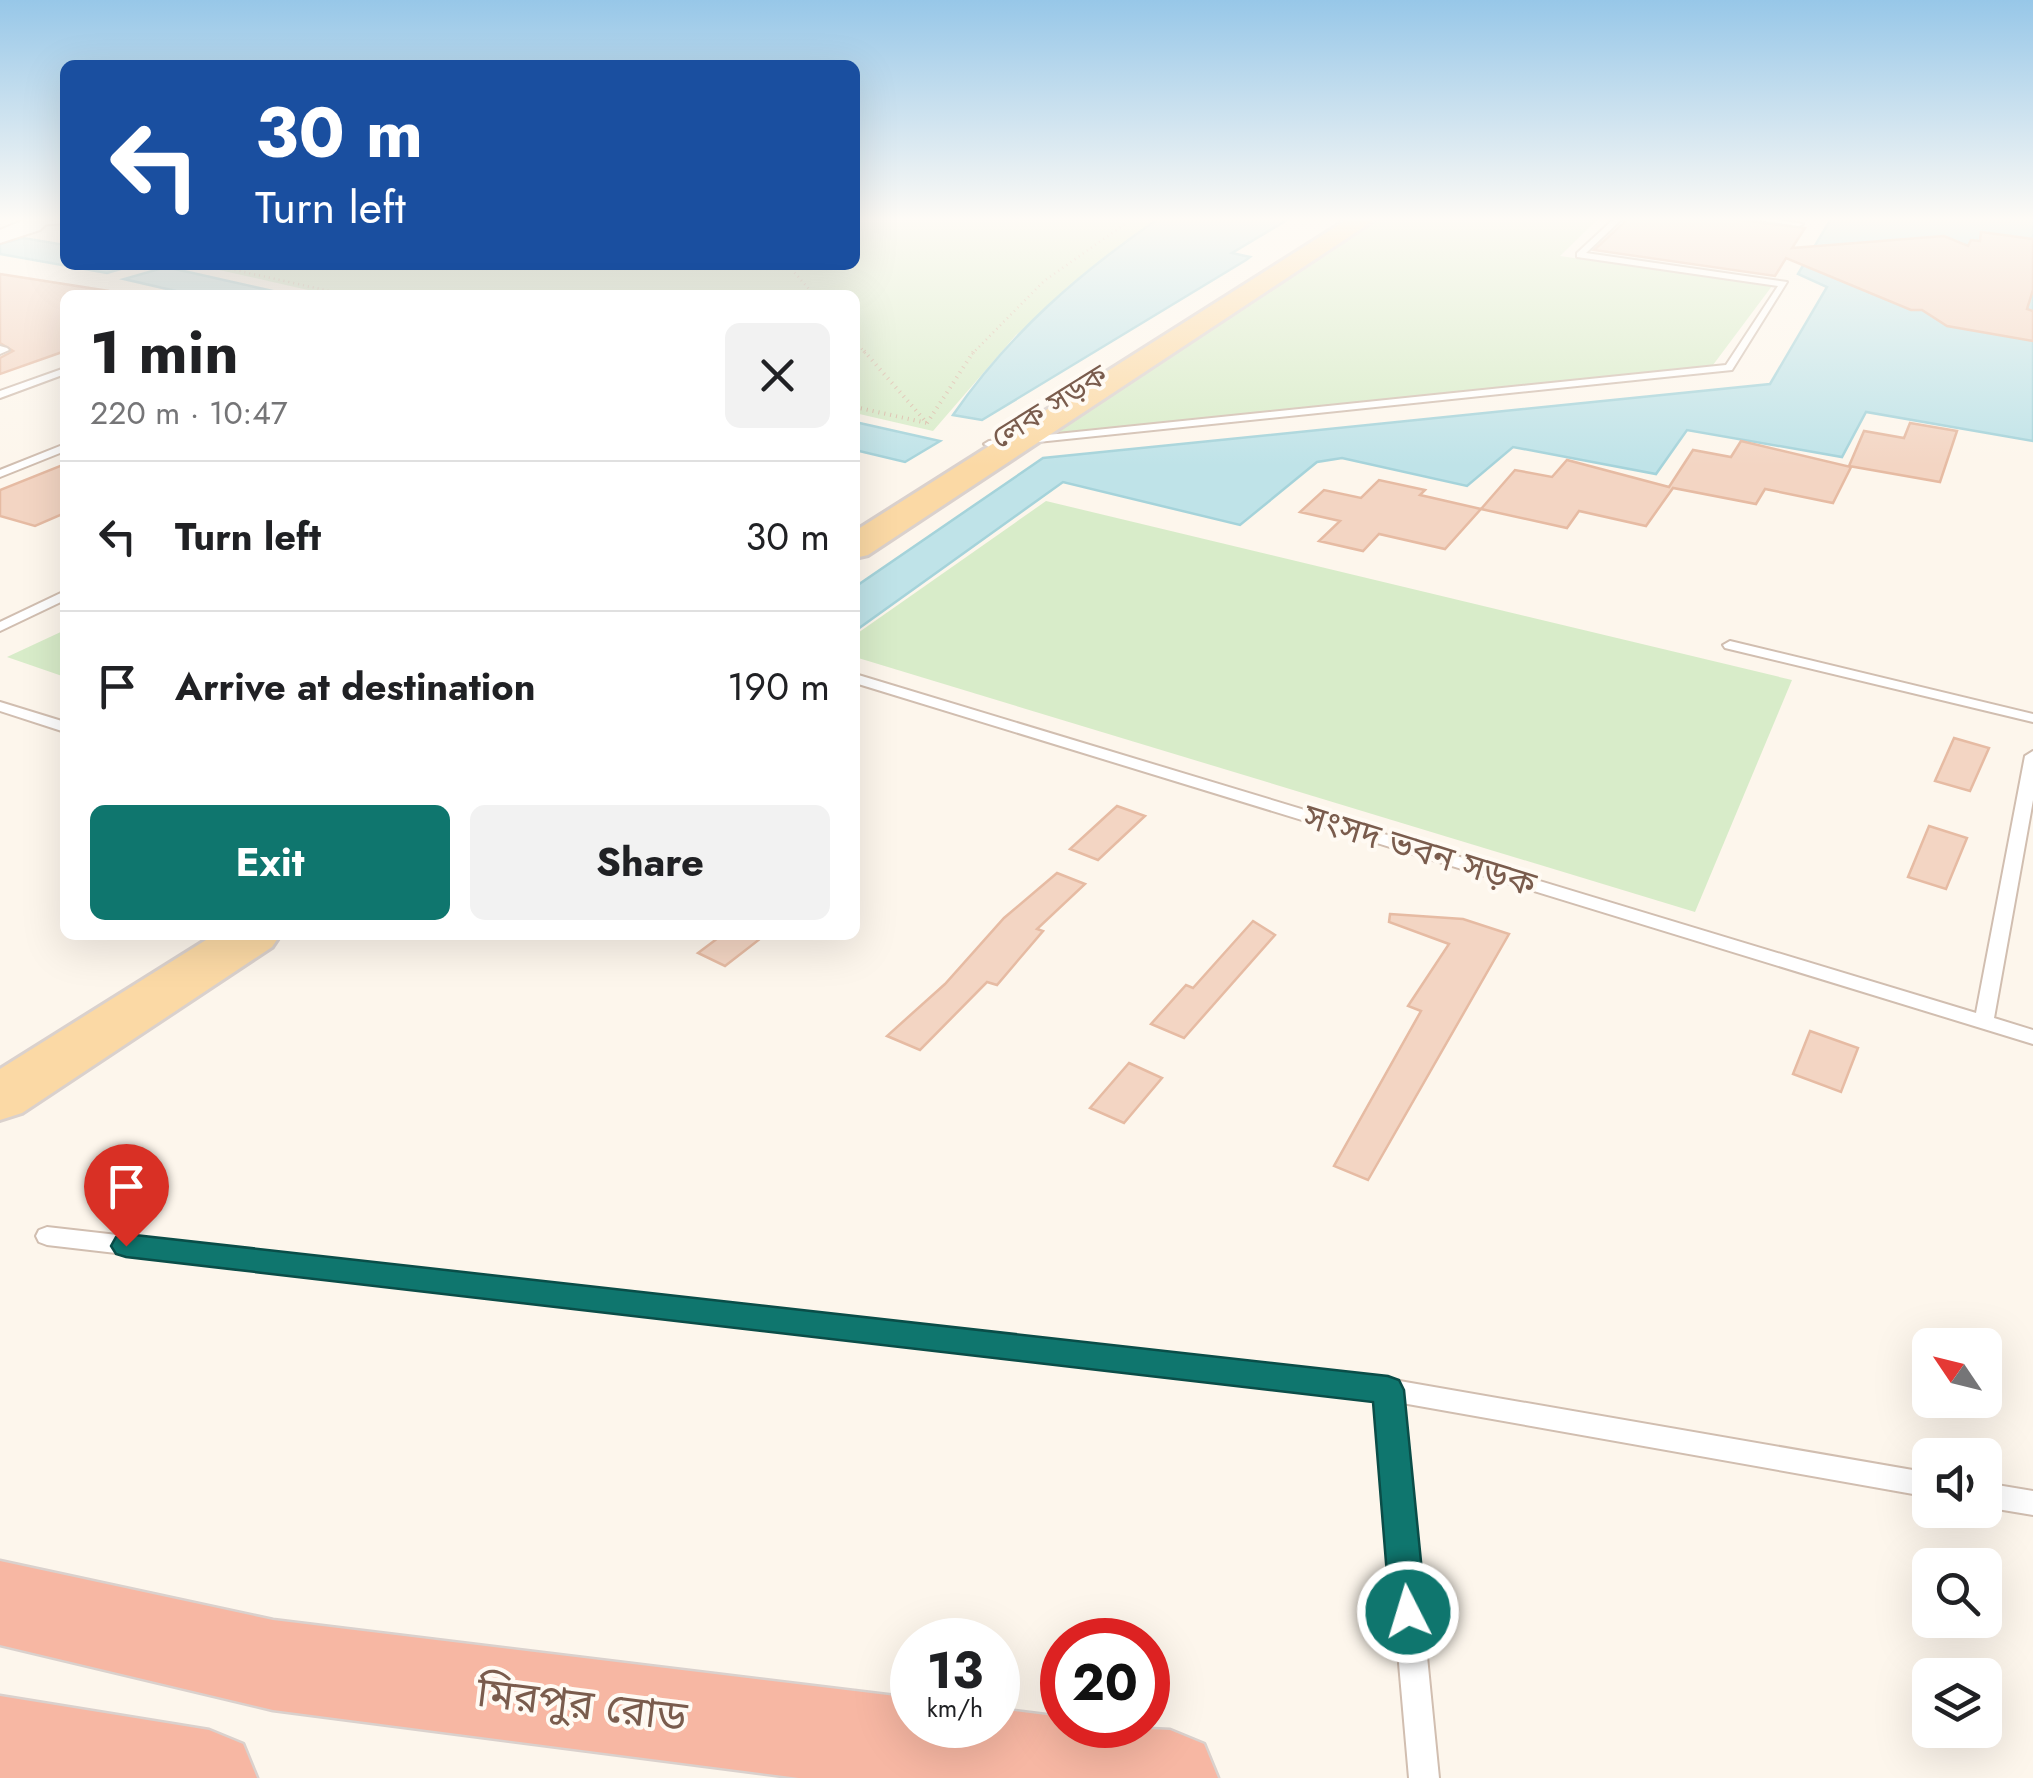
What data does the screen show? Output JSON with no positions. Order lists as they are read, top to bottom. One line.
{"streets":{"highway":["মিরপুর রোড"],"main road":["লেক সড়ক"],"lane":["সংসদ ভবন সড়ক"]},"north":"top left","page":{"turn":["30 m","Turn left"],"heading":["1 min","220 m · 10:47"],"list":[{"name":"Turn left","value":"30 m"},{"name":"Arrive at destination","value":"190 m"}],"buttons":["Exit","Share"],"speed":"13 km/h","limit":"20"}}
